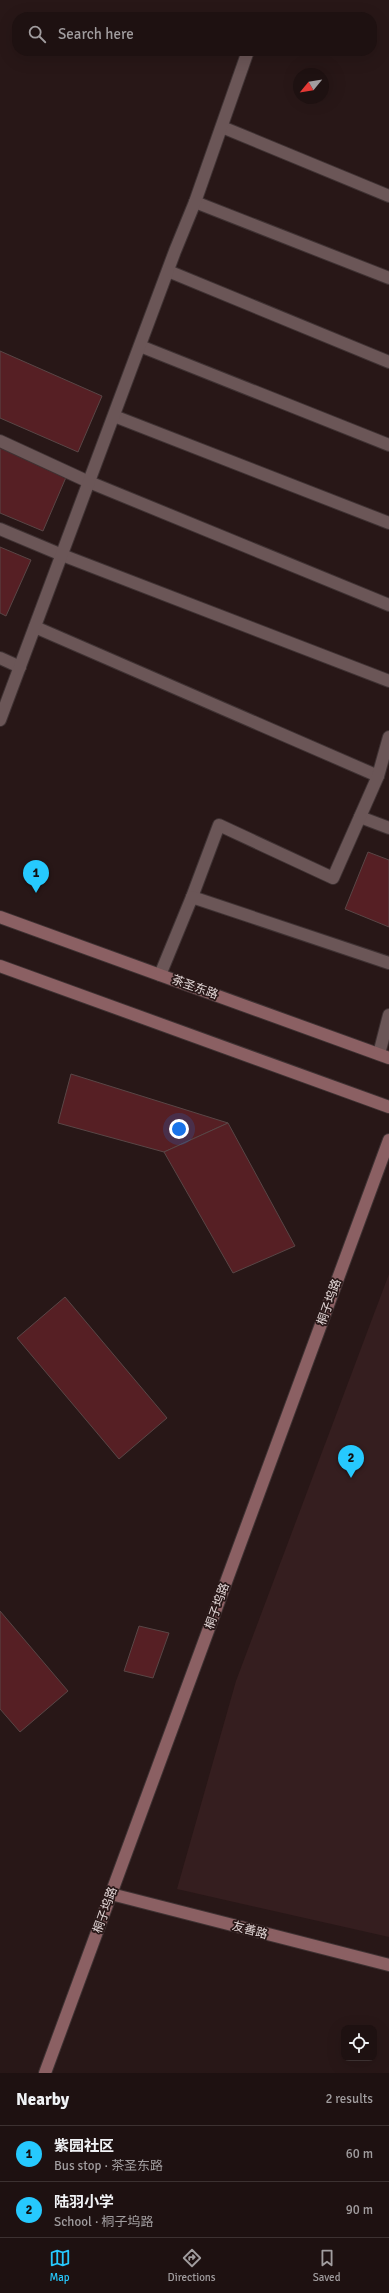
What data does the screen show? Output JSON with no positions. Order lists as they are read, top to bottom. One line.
{"streets":{"street":["茶圣东路","桐子坞路","友善路"]},"crossings":[["桐子坞路","友善路"]],"north":"bottom left","page":{"search":"Search here","pins":["1","2"],"heading":["Nearby","2 results"],"list":[{"mark":"1","name":"紫园社区","note":"Bus stop · 茶圣东路","value":"60 m"},{"mark":"2","name":"陆羽小学","note":"School · 桐子坞路","value":"90 m"}],"nav":["Map","Directions","Saved"]}}
